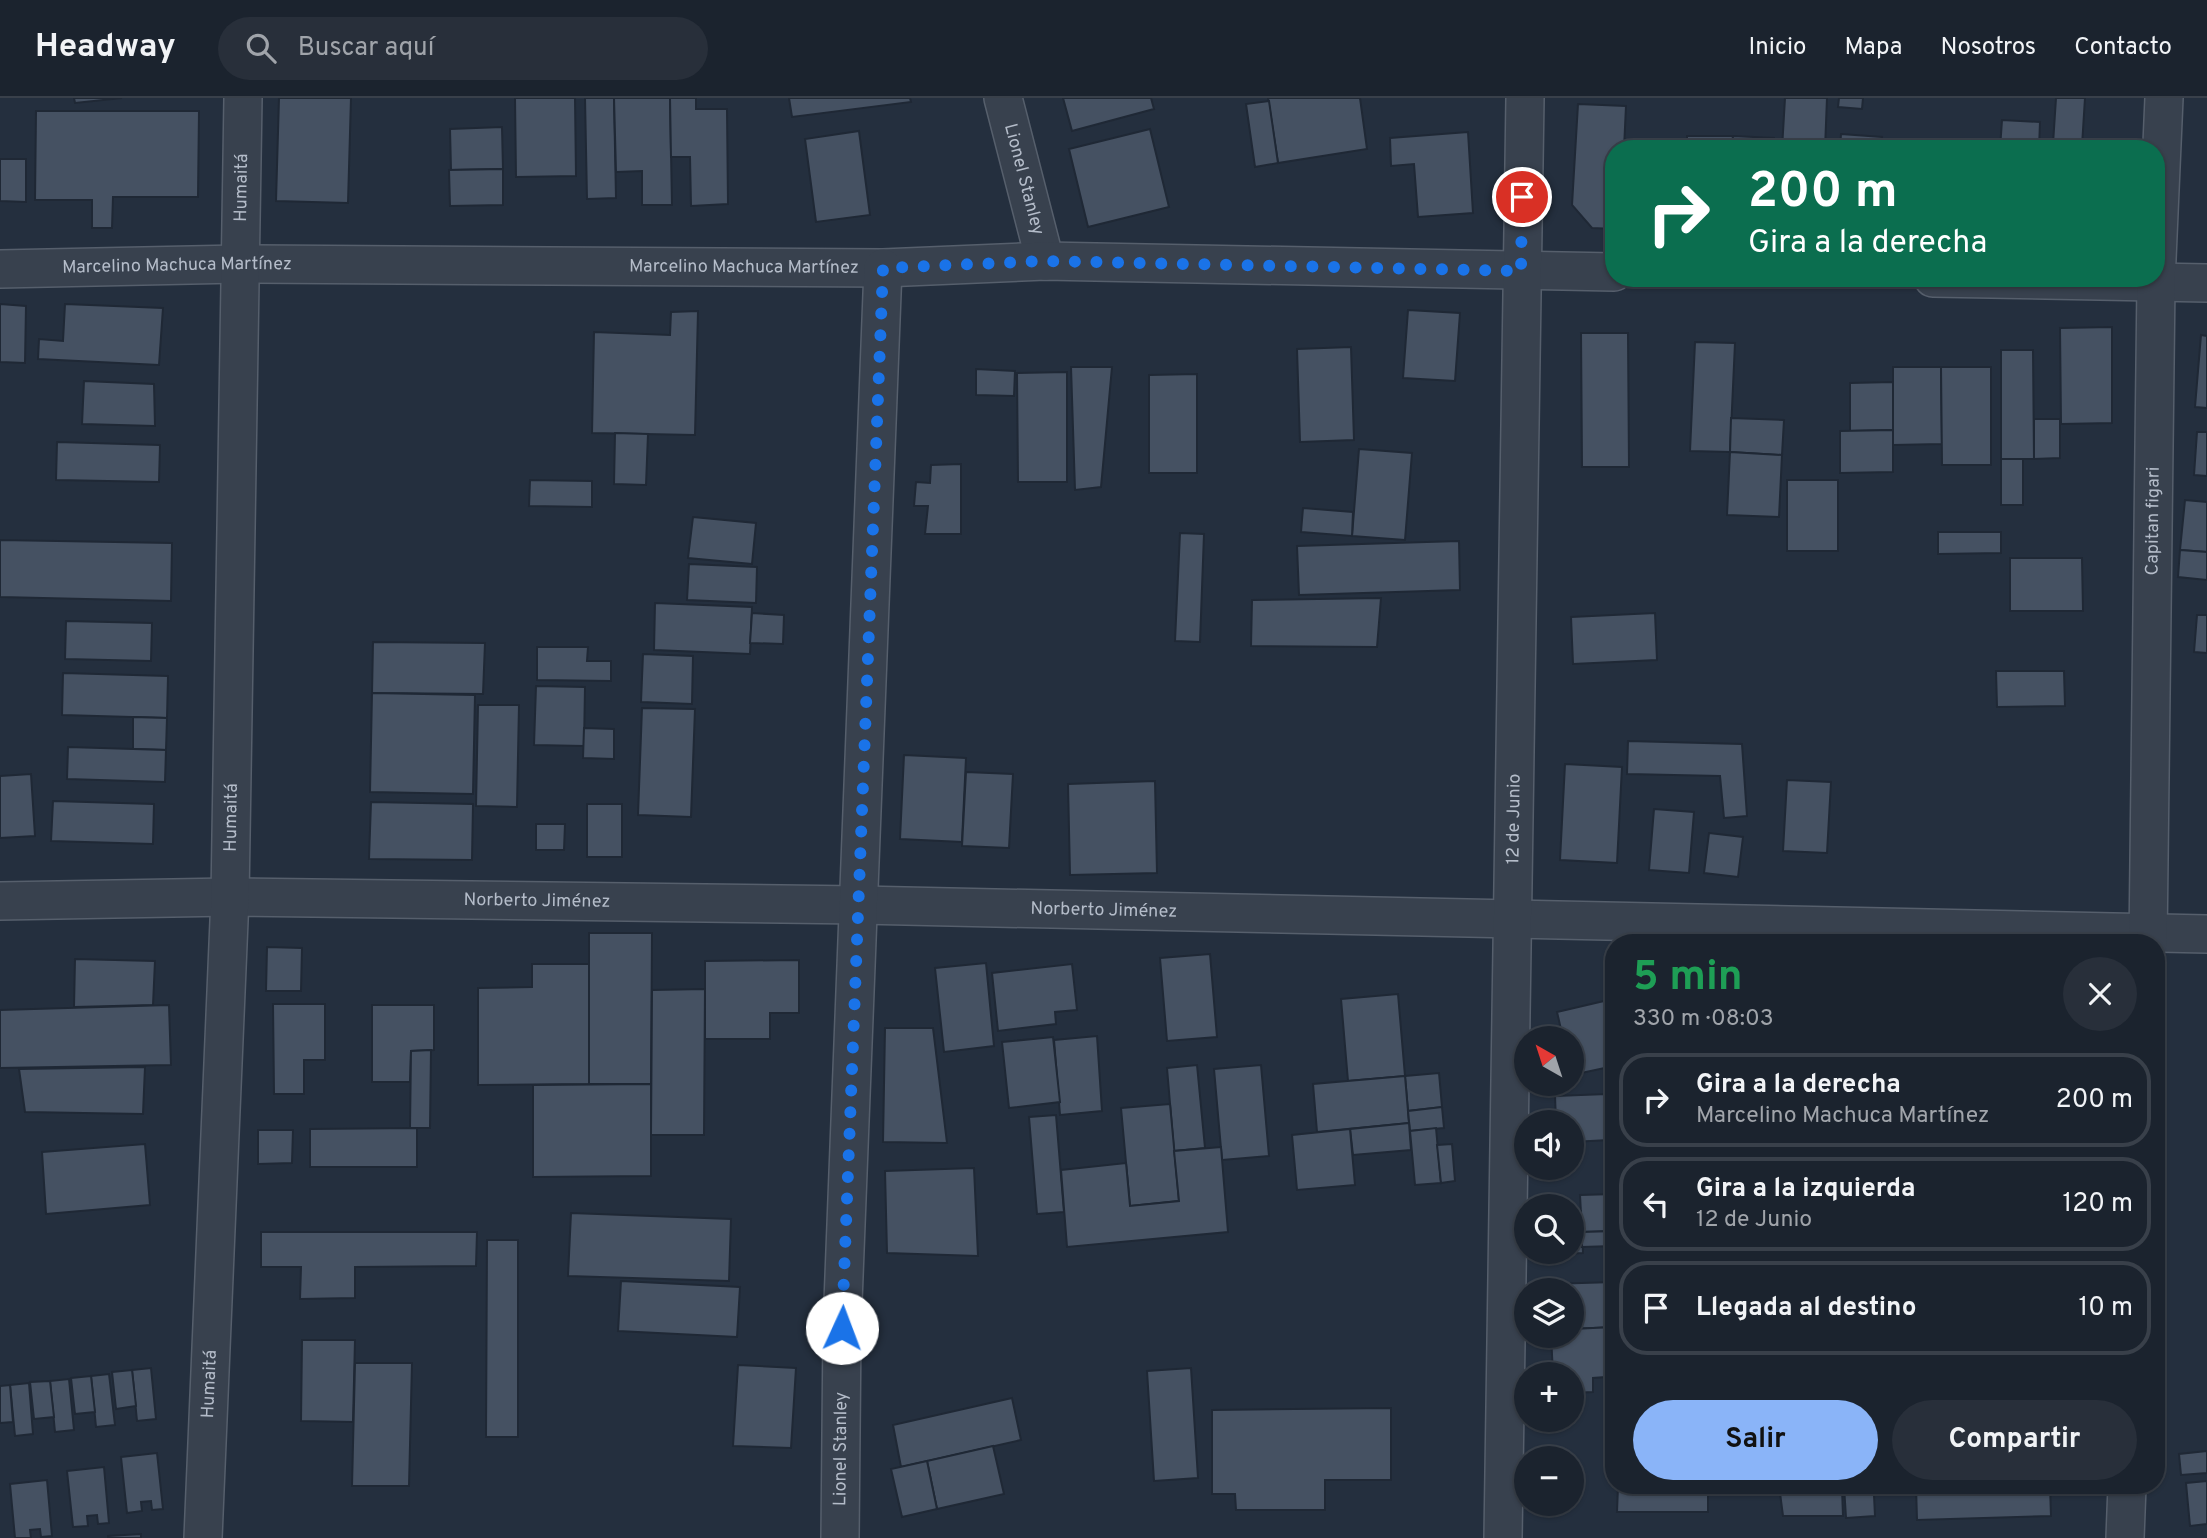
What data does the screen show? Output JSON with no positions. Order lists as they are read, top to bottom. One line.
{"streets":{"street":["Lionel Stanley","Humaitá","Marcelino Machuca Martínez","Capitan figari","12 de Junio","Norberto Jiménez"]},"crossings":[["Lionel Stanley","Marcelino Machuca Martínez"],["Lionel Stanley","Norberto Jiménez"],["Humaitá","Marcelino Machuca Martínez"],["Humaitá","Norberto Jiménez"],["Marcelino Machuca Martínez","12 de Junio"],["12 de Junio","Norberto Jiménez"]],"north":"top left","page":{"header":"Headway","search":"Buscar aquí","nav":["Inicio","Mapa","Nosotros","Contacto"],"turn":["200 m","Gira a la derecha"],"heading":["5 min","330 m · 08:03"],"map_buttons":["+","−"],"list":[{"name":"Gira a la derecha","note":"Marcelino Machuca Martínez","value":"200 m"},{"name":"Gira a la izquierda","note":"12 de Junio","value":"120 m"},{"name":"Llegada al destino","value":"10 m"}],"buttons":["Salir","Compartir"]}}
